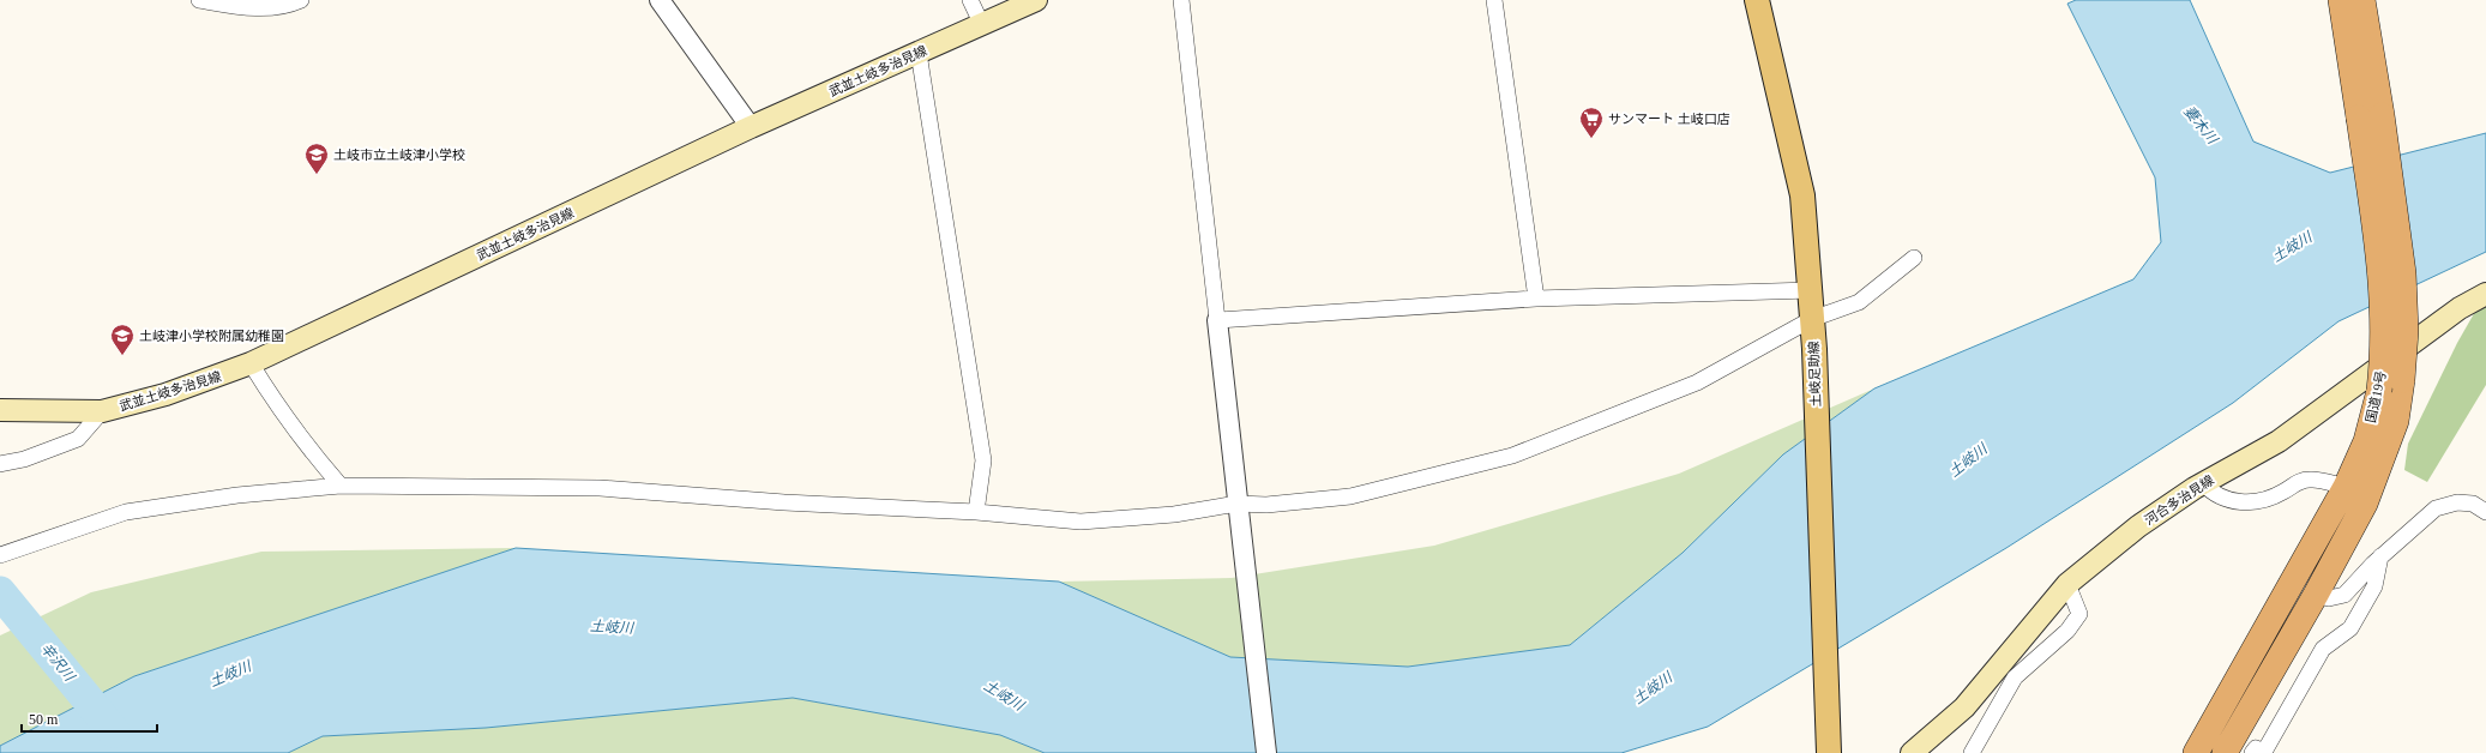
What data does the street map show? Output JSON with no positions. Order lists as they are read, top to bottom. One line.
{"streets":{"highway":["国道19号"],"main road":["武並土岐多治見線","土岐足助線","河合多治見線"]},"water":["妻木川","土岐川","辛沢川"],"places":{"supermarket":["サンマート 土岐口店"],"school or university":["土岐市立土岐津小学校","土岐津小学校附属幼稚園"]},"scale_bar":"50 m"}
